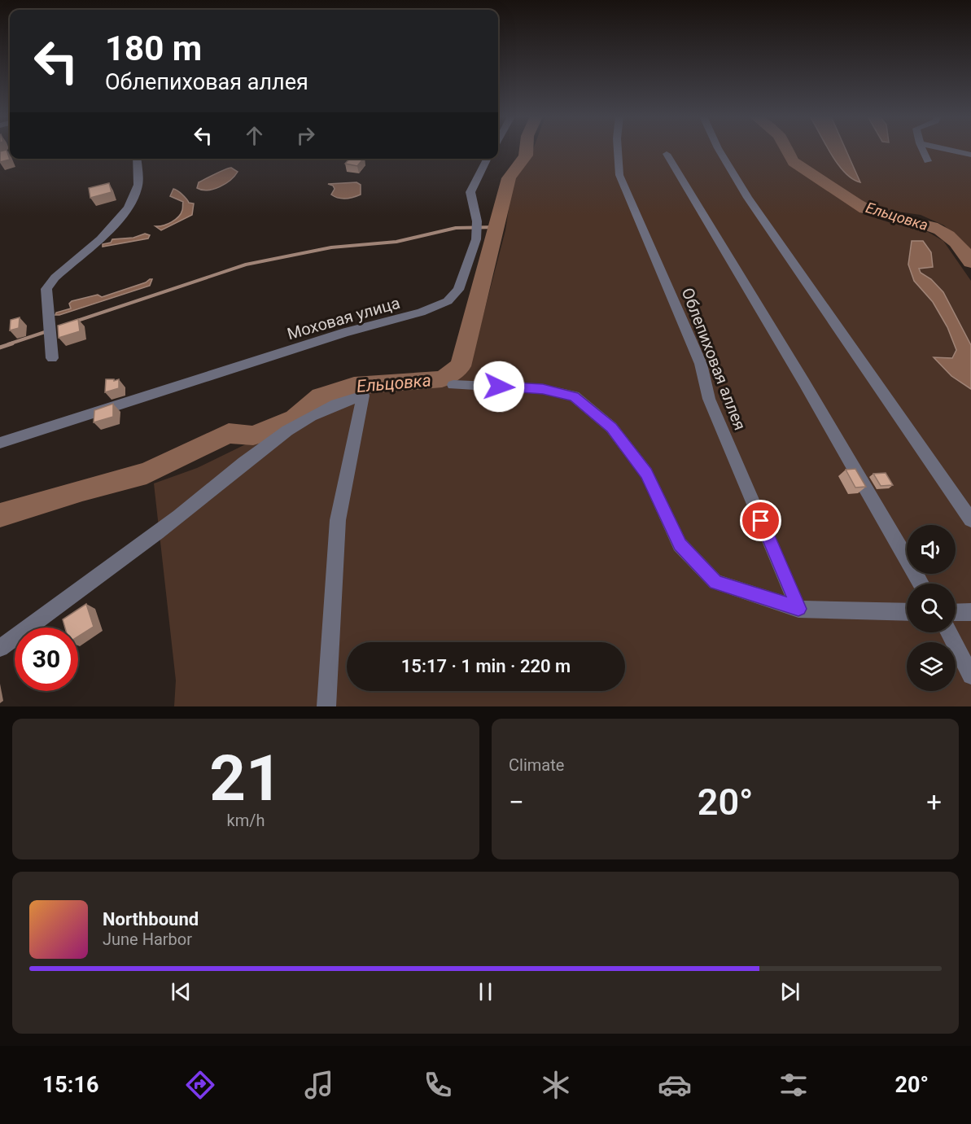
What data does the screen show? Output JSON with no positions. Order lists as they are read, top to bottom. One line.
{"streets":{"street":["Моховая улица","Облепиховая аллея"]},"water":["Ельцовка"],"page":{"turn":["180 m","Облепиховая аллея"],"limit":"30","trip":"15:17 · 1 min · 220 m","tile":[["21","km/h"],"Climate"],"heat":["−","20°","+"],"song":["Northbound","June Harbor"],"tabs":["15:16","20°"]}}
